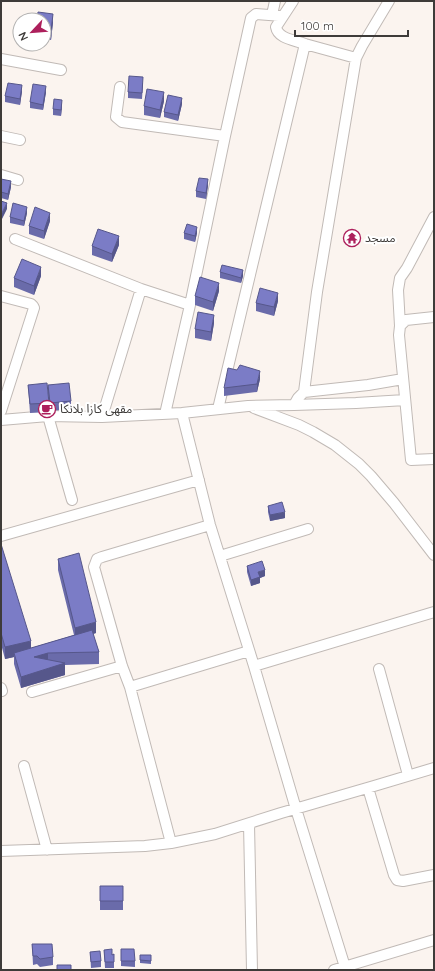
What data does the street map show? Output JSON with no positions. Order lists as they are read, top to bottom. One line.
{"places":{"temple":["مسجد"],"cafe":["مقهى كازا بلانكا"]},"scale_bar":"100 m","north":"bottom left"}
